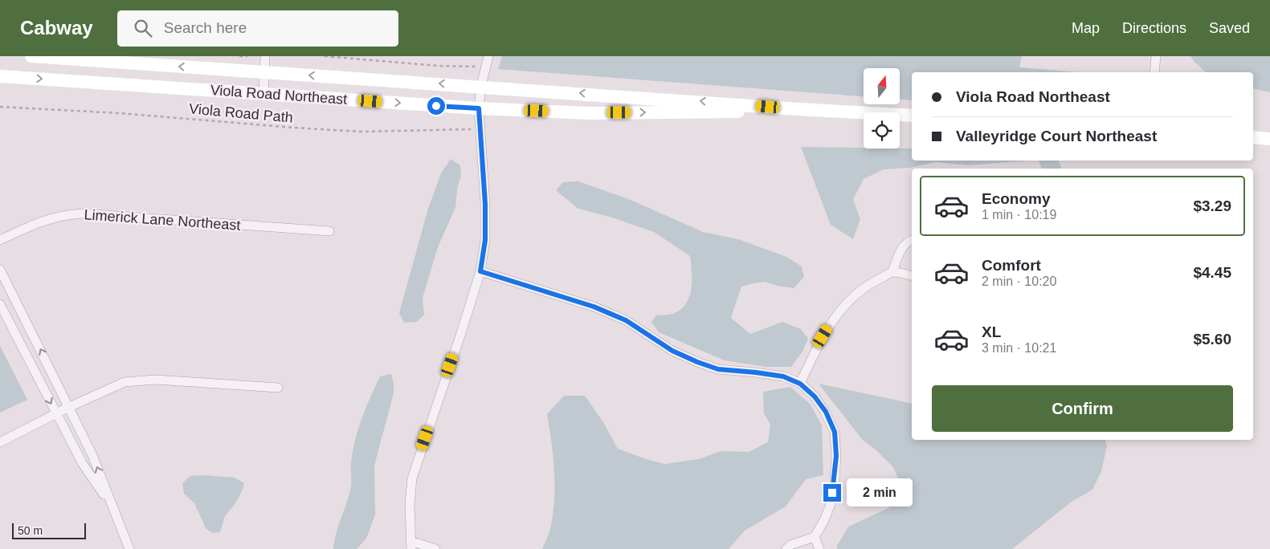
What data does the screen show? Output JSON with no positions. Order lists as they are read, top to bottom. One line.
{"streets":{"main road":["Viola Road Northeast"],"street":["Limerick Lane Northeast"],"path":["Viola Road Path"]},"scale_bar":"50 m","north":"top","page":{"header":"Cabway","search":"Search here","nav":["Map","Directions","Saved"],"banner":["Viola Road Northeast","Valleyridge Court Northeast"],"list":[{"name":"Economy","note":"1 min · 10:19","value":"$3.29"},{"name":"Comfort","note":"2 min · 10:20","value":"$4.45"},{"name":"XL","note":"3 min · 10:21","value":"$5.60"}],"buttons":"Confirm","bubble":"2 min","scale":"50 m"}}
